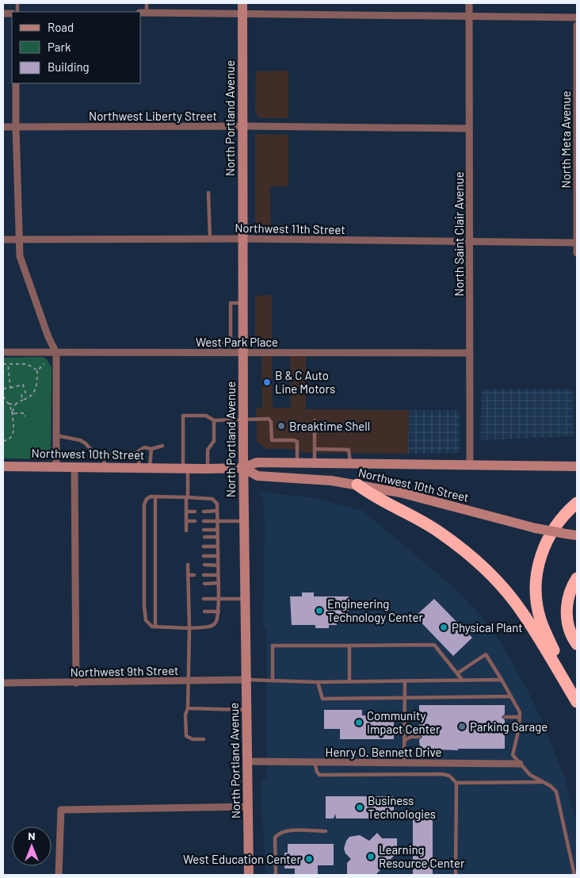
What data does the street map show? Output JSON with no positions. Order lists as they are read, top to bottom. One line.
{"streets":{"main road":["North Portland Avenue","Northwest 10th Street"],"street":["Northwest Liberty Street","North Meta Avenue","Northwest 11th Street","North Saint Clair Avenue","West Park Place","Northwest 9th Street","Henry O. Bennett Drive"]},"crossings":[["Northwest Liberty Street","North Portland Avenue"],["Northwest Liberty Street","North Saint Clair Avenue"],["North Portland Avenue","Northwest 11th Street"],["North Portland Avenue","West Park Place"],["North Portland Avenue","Northwest 10th Street"],["North Portland Avenue","Northwest 9th Street"],["North Portland Avenue","Henry O. Bennett Drive"],["North Meta Avenue","Northwest 11th Street"],["Northwest 11th Street","North Saint Clair Avenue"],["North Saint Clair Avenue","West Park Place"],["North Saint Clair Avenue","Northwest 10th Street"]],"places":["B & C Auto Line Motors","Breaktime Shell","Engineering Technology Center","Physical Plant","Community Impact Center","Parking Garage","Business Technologies","Learning Resource Center","West Education Center"],"legend":["Road","Park","Building"],"north":"top"}
